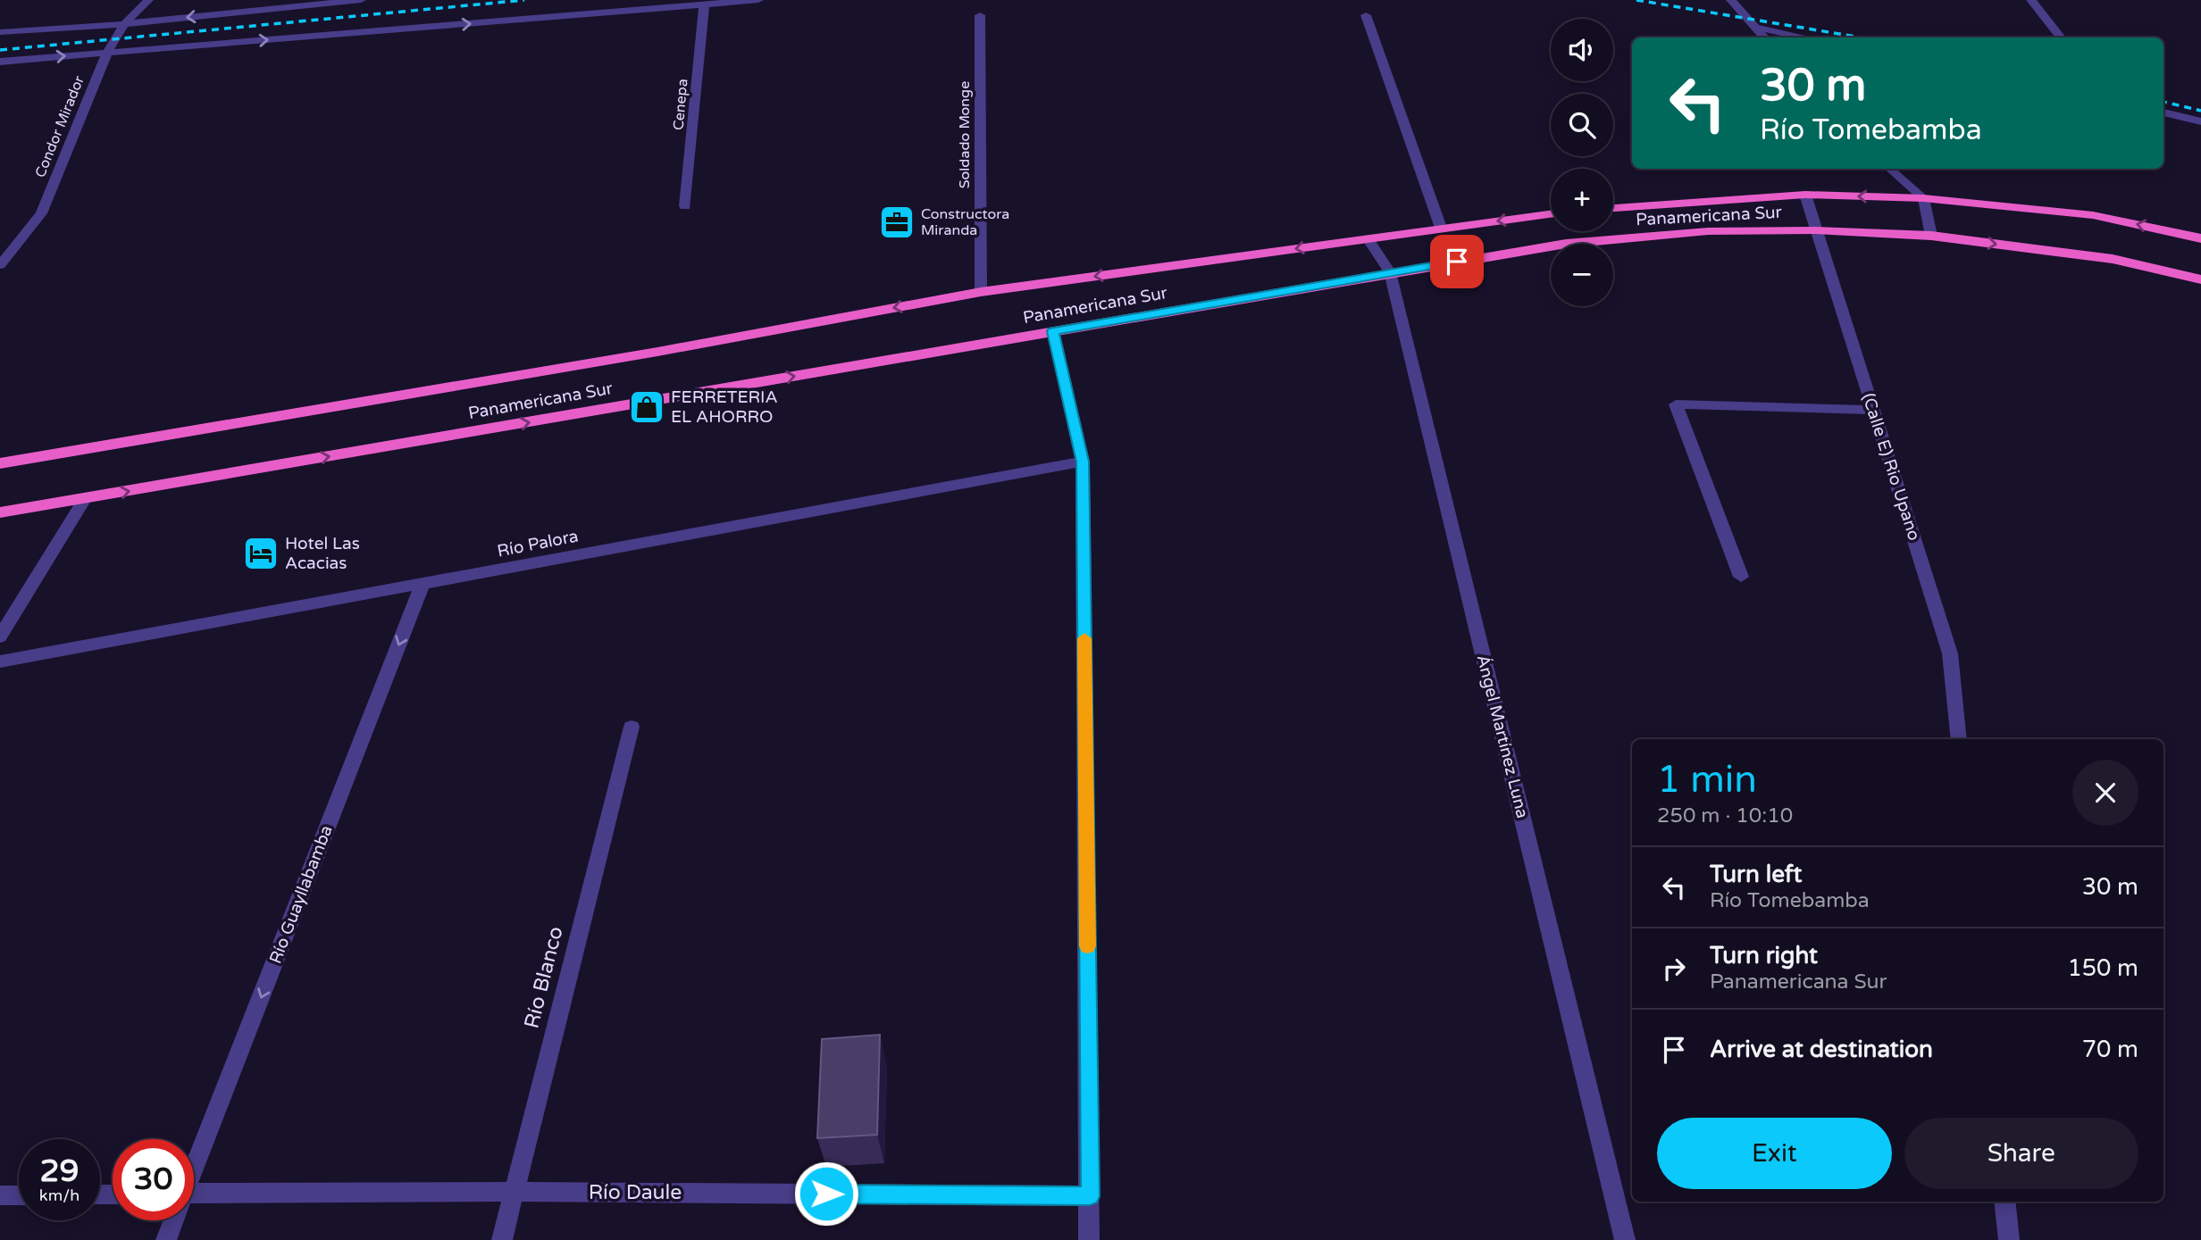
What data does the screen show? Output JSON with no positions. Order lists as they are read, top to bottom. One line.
{"streets":{"highway":["Panamericana Sur"],"street":["Cenepa","Condor Mirador","Soldado Monge","(Calle E) Rio Upano","Río Palora","Ángel Martínez Luna","Río Guayllabamba","Río Blanco","Río Daule"]},"crossings":[["Soldado Monge","Panamericana Sur"],["Panamericana Sur","(Calle E) Rio Upano"],["Panamericana Sur","Ángel Martínez Luna"],["Río Palora","Río Guayllabamba"],["Río Blanco","Río Daule"]],"one_way":["Río Guayllabamba"],"places":{"office":["Constructora Miranda"],"shop":["FERRETERIA EL AHORRO"],"hotel":["Hotel Las Acacias"]},"page":{"map_buttons":["+","−"],"turn":["30 m","Río Tomebamba"],"heading":["1 min","250 m · 10:10"],"list":[{"name":"Turn left","note":"Río Tomebamba","value":"30 m"},{"name":"Turn right","note":"Panamericana Sur","value":"150 m"},{"name":"Arrive at destination","value":"70 m"}],"buttons":["Exit","Share"],"speed":"29 km/h","limit":"30"}}
